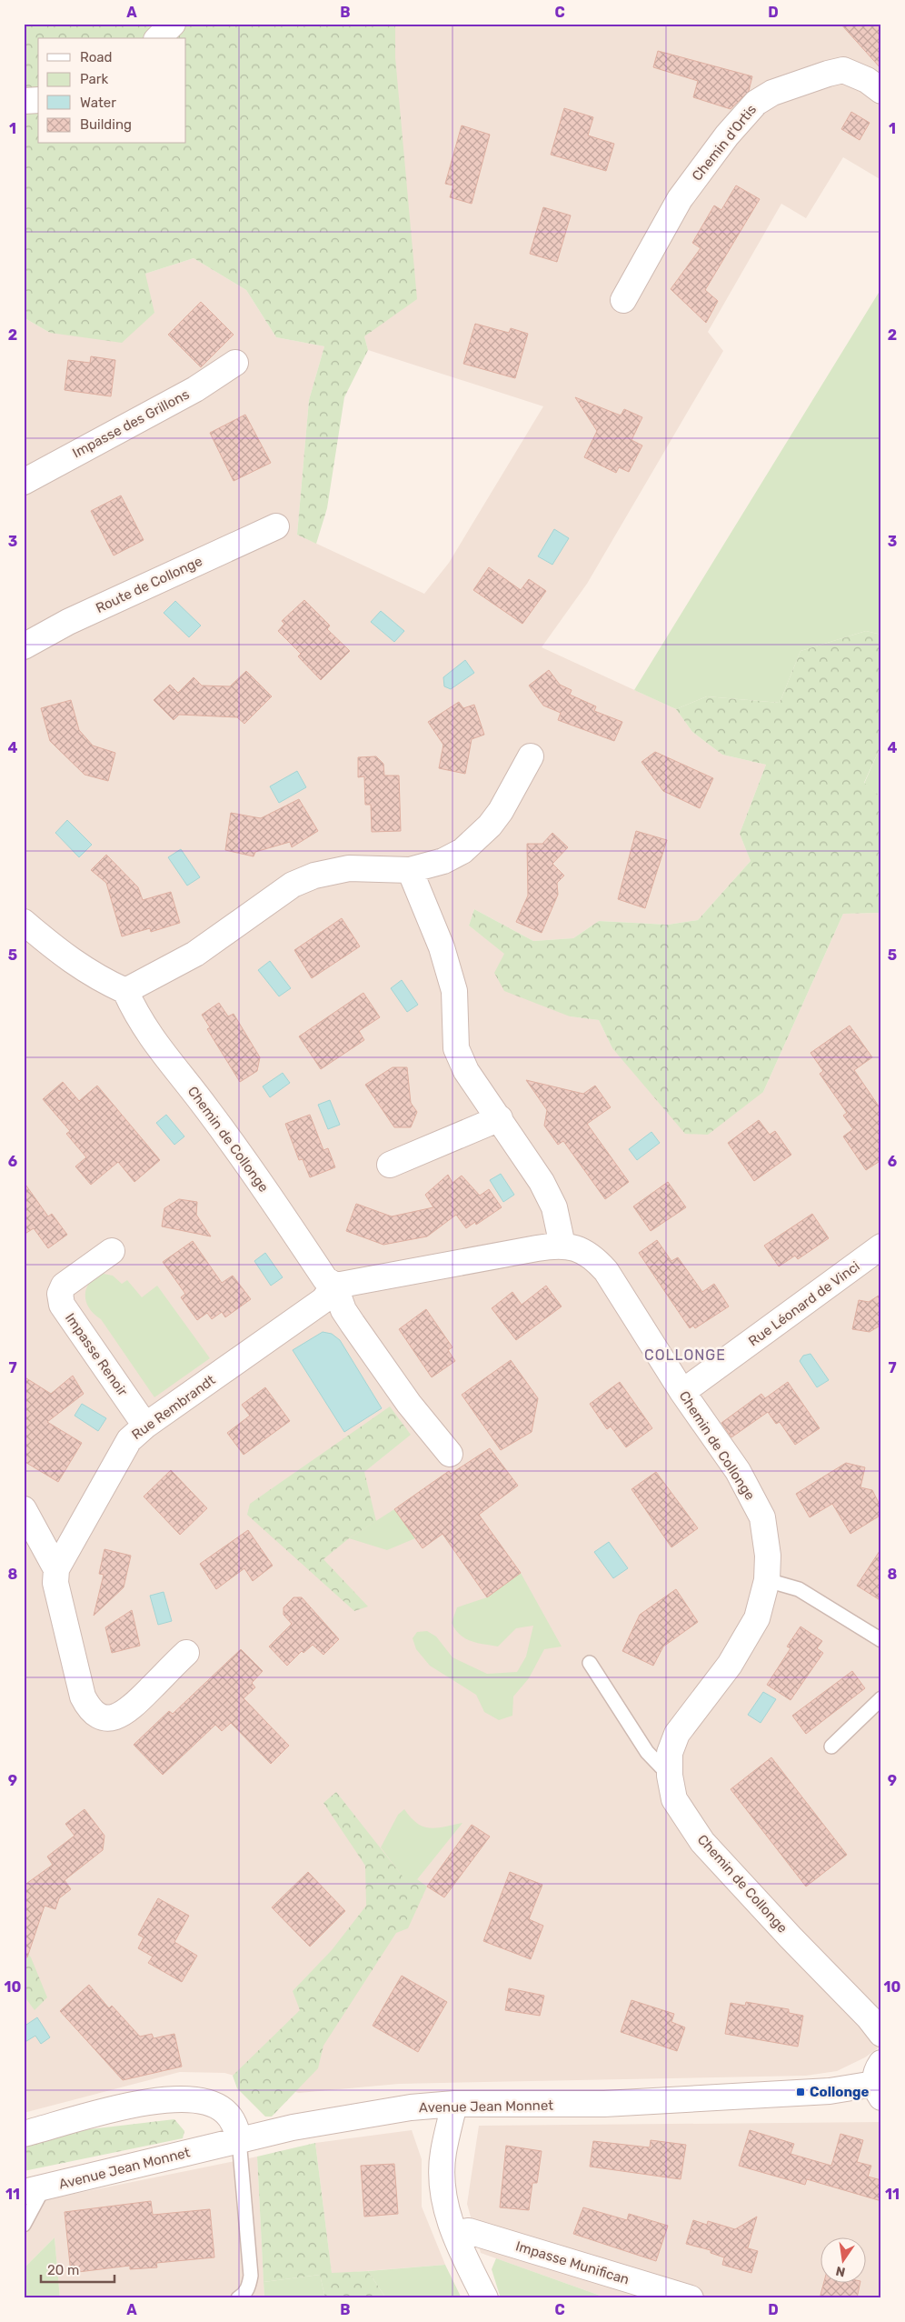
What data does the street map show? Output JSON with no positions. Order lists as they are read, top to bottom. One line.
{"streets":{"street":["Chemin d'Ortis","Impasse des Grillons","Route de Collonge","Chemin de Collonge","Rue Léonard de Vinci","Impasse Renoir","Rue Rembrandt","Avenue Jean Monnet","Impasse Munifican"]},"crossings":[["Chemin de Collonge","Rue Léonard de Vinci"],["Chemin de Collonge","Rue Rembrandt"],["Impasse Renoir","Rue Rembrandt"]],"districts":["COLLONGE"],"places":{"transit":["Collonge"]},"legend":["Road","Park","Water","Building"],"scale_bar":"20 m","north":"bottom","grid":{"columns":["A","B","C","D"],"rows":["1","2","3","4","5","6","7","8","9","10","11"]}}
